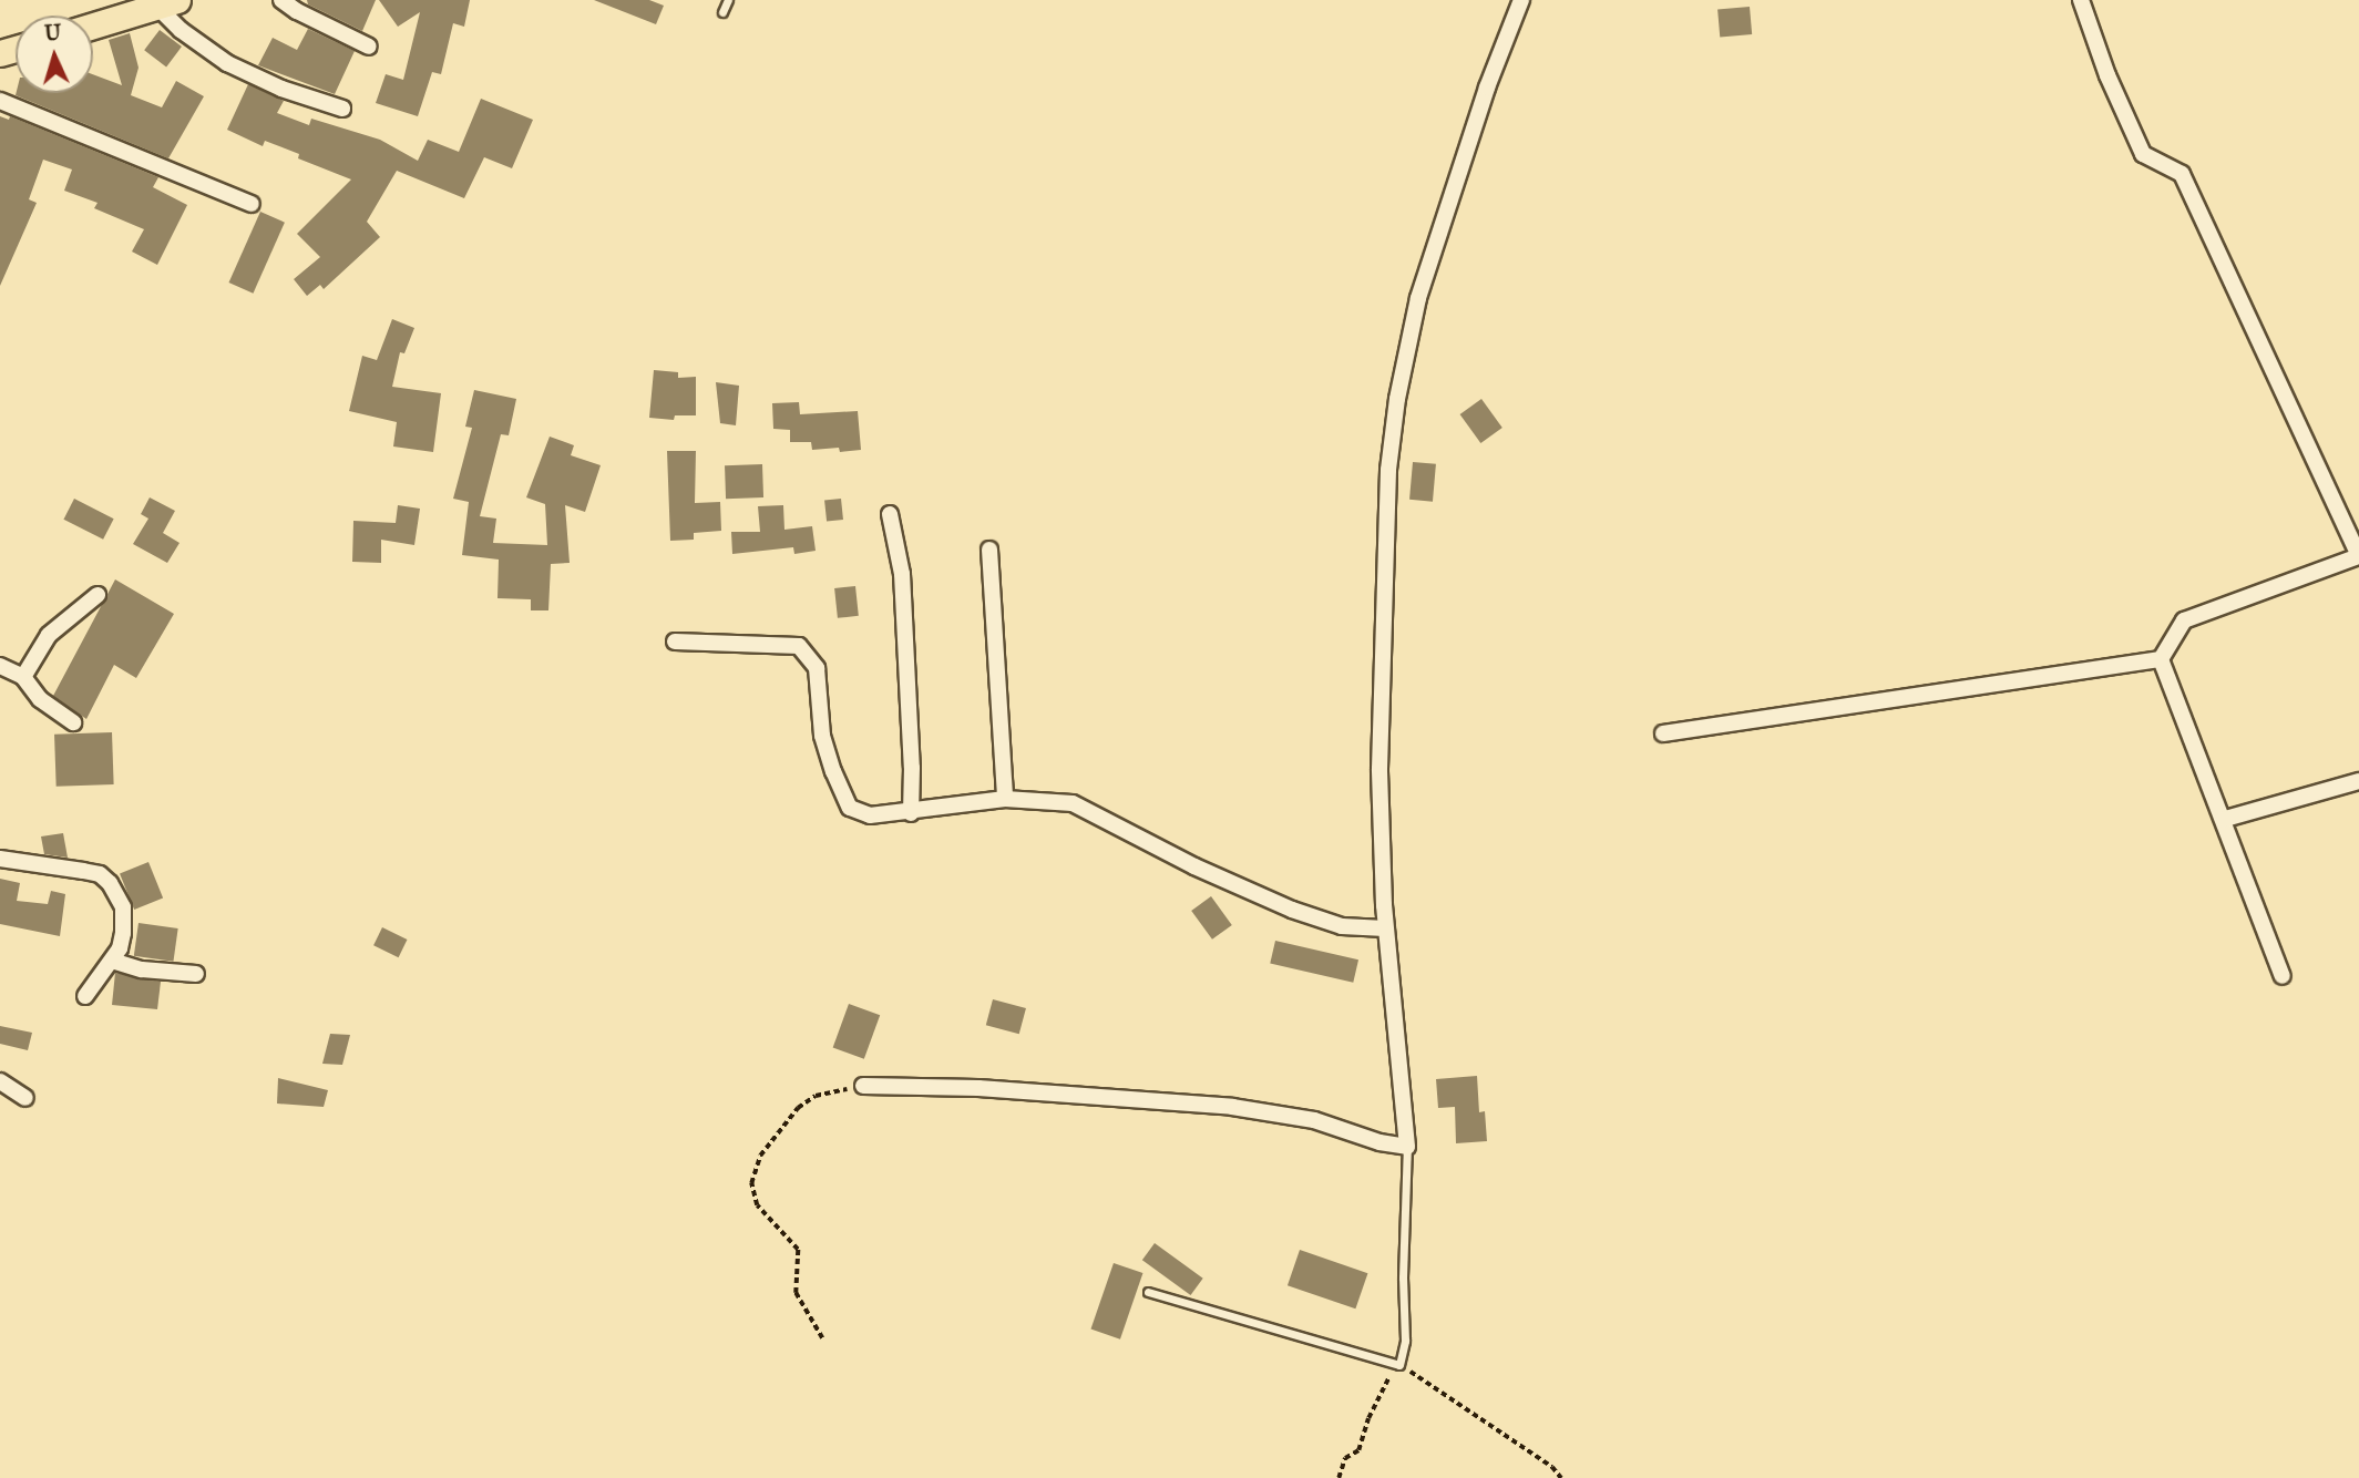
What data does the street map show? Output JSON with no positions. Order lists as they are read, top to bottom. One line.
{"north":"top"}
